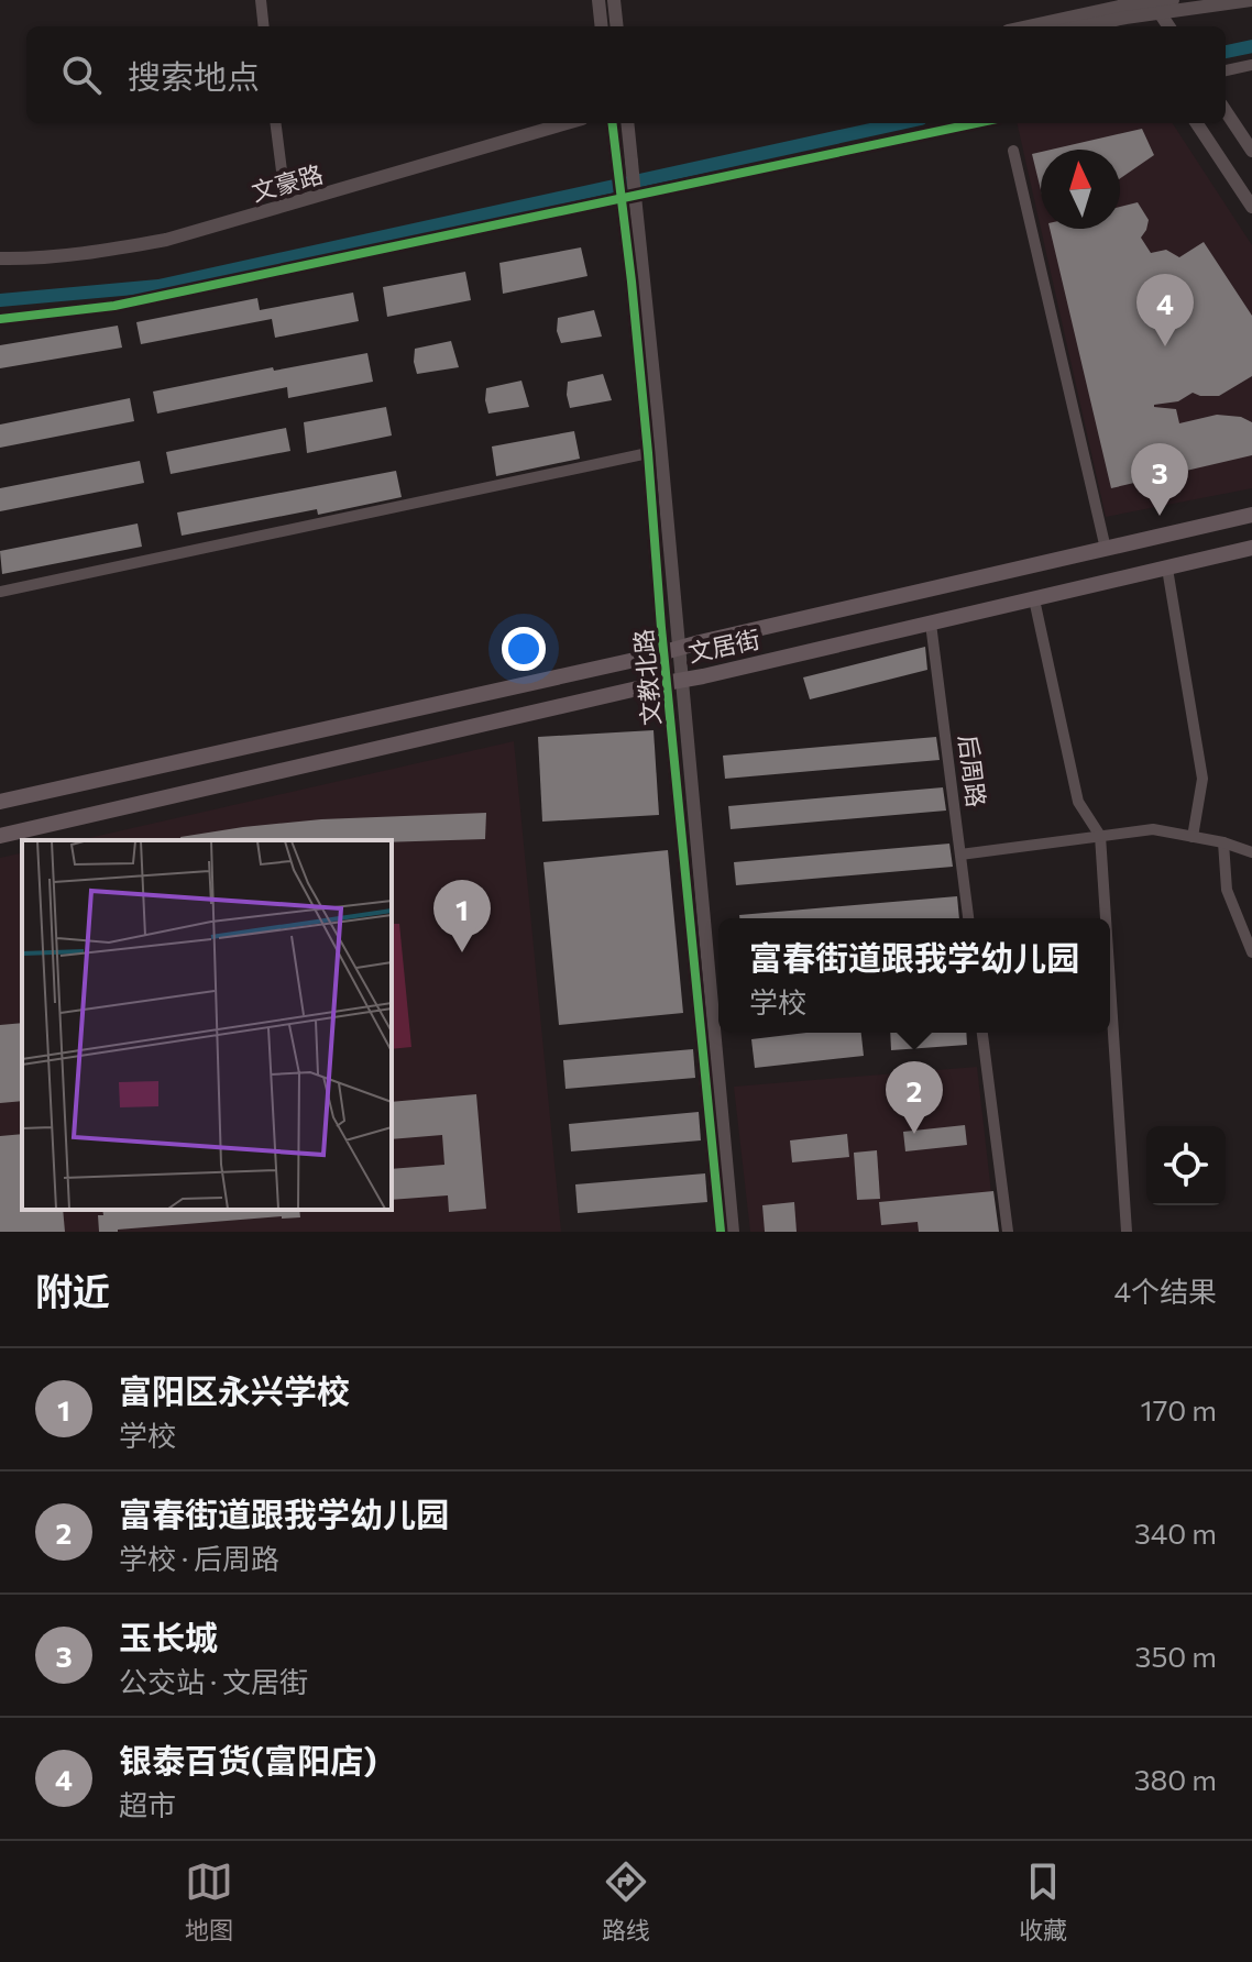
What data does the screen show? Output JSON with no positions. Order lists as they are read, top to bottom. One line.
{"streets":{"main road":["文居街"],"street":["文豪路","文教北路","后周路"]},"crossings":[["文居街","文教北路"],["文居街","后周路"]],"north":"top","page":{"search":"搜索地点","pins":["4","3","1","2"],"popup":["富春街道跟我学幼儿园","学校"],"heading":["附近","4个结果"],"list":[{"mark":"1","name":"富阳区永兴学校","note":"学校","value":"170 m"},{"mark":"2","name":"富春街道跟我学幼儿园","note":"学校 · 后周路","value":"340 m"},{"mark":"3","name":"玉长城","note":"公交站 · 文居街","value":"350 m"},{"mark":"4","name":"银泰百货(富阳店)","note":"超市","value":"380 m"}],"nav":["地图","路线","收藏"]}}
